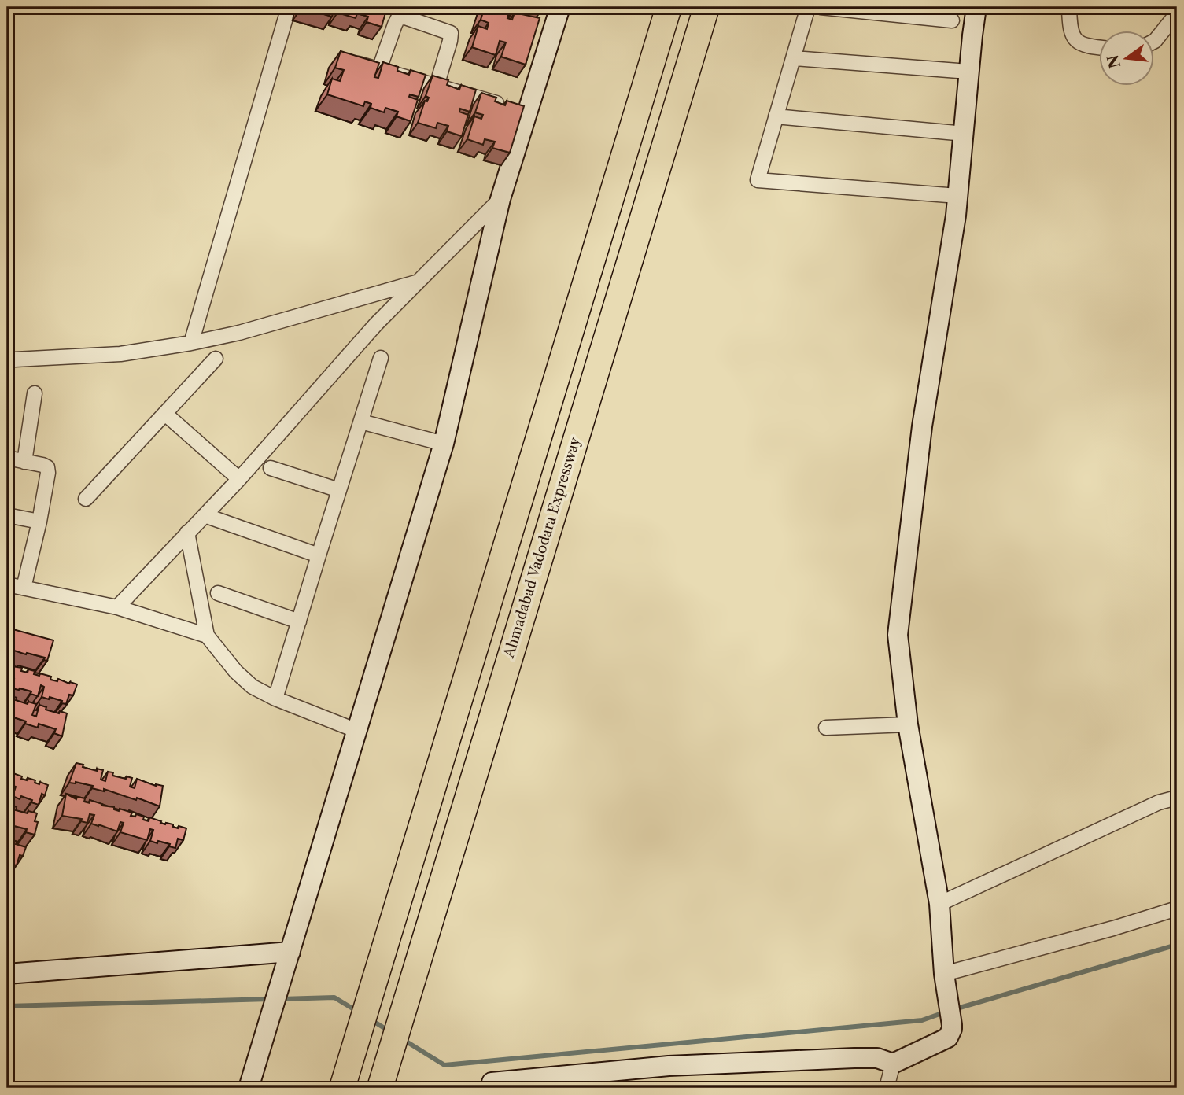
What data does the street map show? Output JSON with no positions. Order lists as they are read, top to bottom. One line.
{"streets":{"highway":["Ahmadabad Vadodara Expressway"]},"north":"left"}
